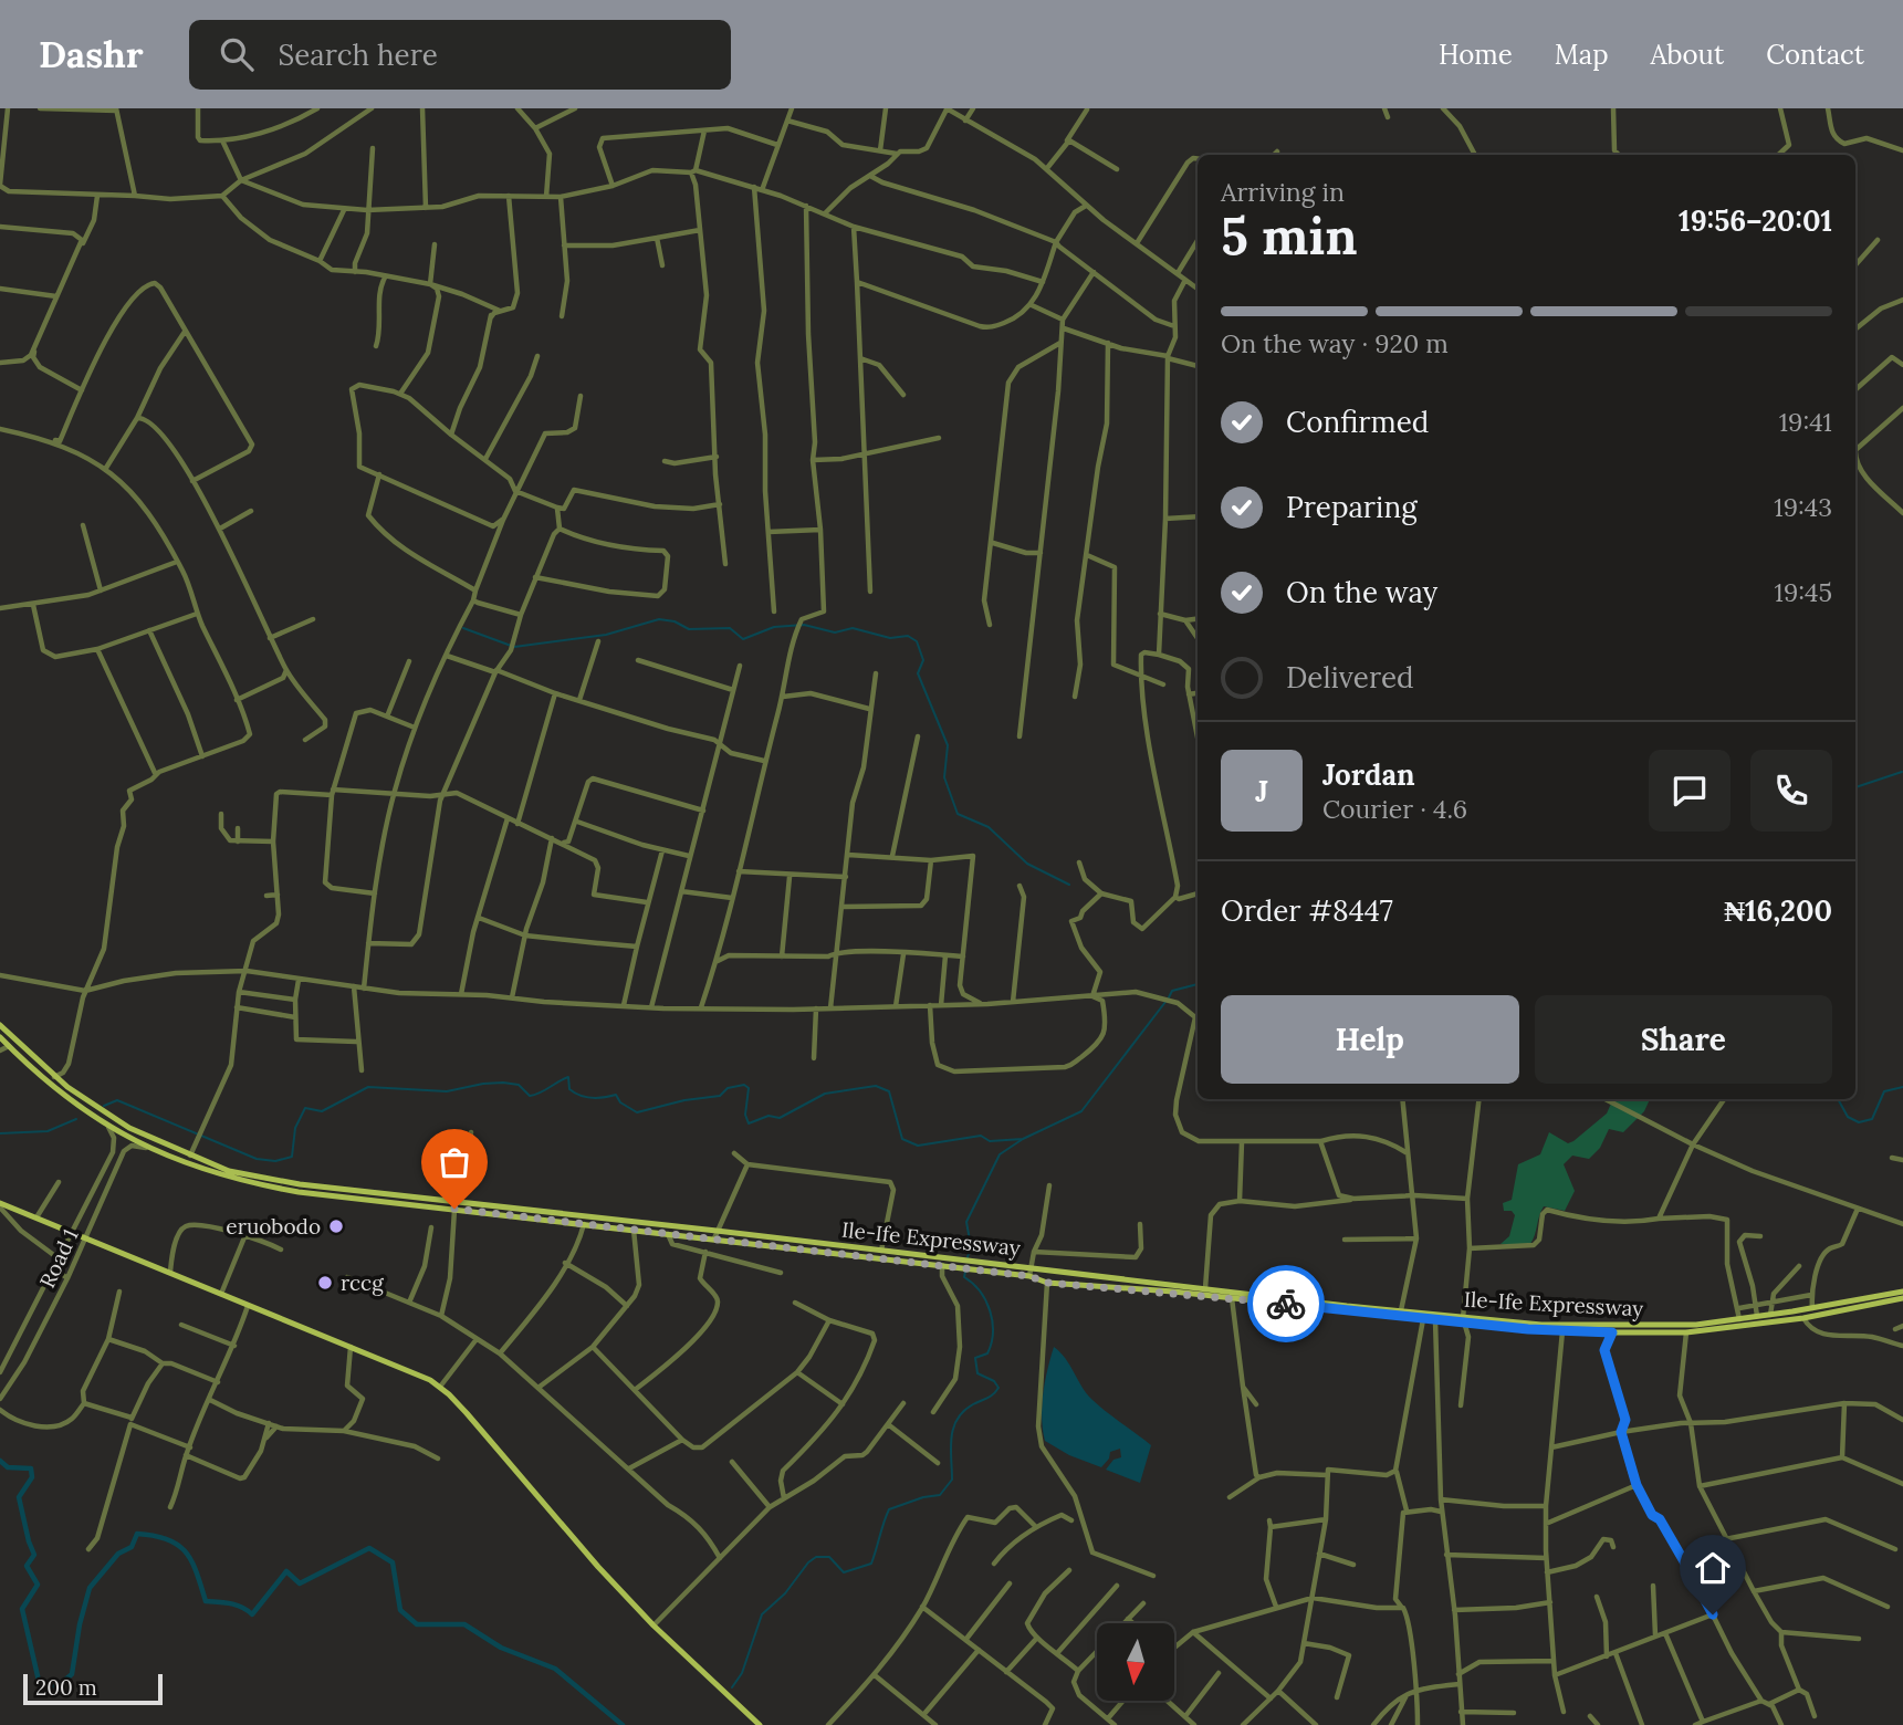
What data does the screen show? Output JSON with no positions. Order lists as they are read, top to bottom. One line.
{"streets":{"main road":["Ile-Ife Expressway"],"street":["Road 1"]},"crossings":[["Ile-Ife Expressway","Road 1"]],"places":["eruobodo","rccg"],"scale_bar":"200 m","north":"bottom","page":{"header":"Dashr","search":"Search here","nav":["Home","Map","About","Contact"],"heading":["5 min","Arriving in","19:56–20:01"],"panel":["Jordan","Courier · 4.6","Order #8447","₦16,200"],"bar":"On the way · 920 m","list":[["Confirmed","19:41"],["Preparing","19:43"],["On the way","19:45"],"Delivered"],"round":"J","buttons":["Help","Share"],"scale":"200 m"}}
